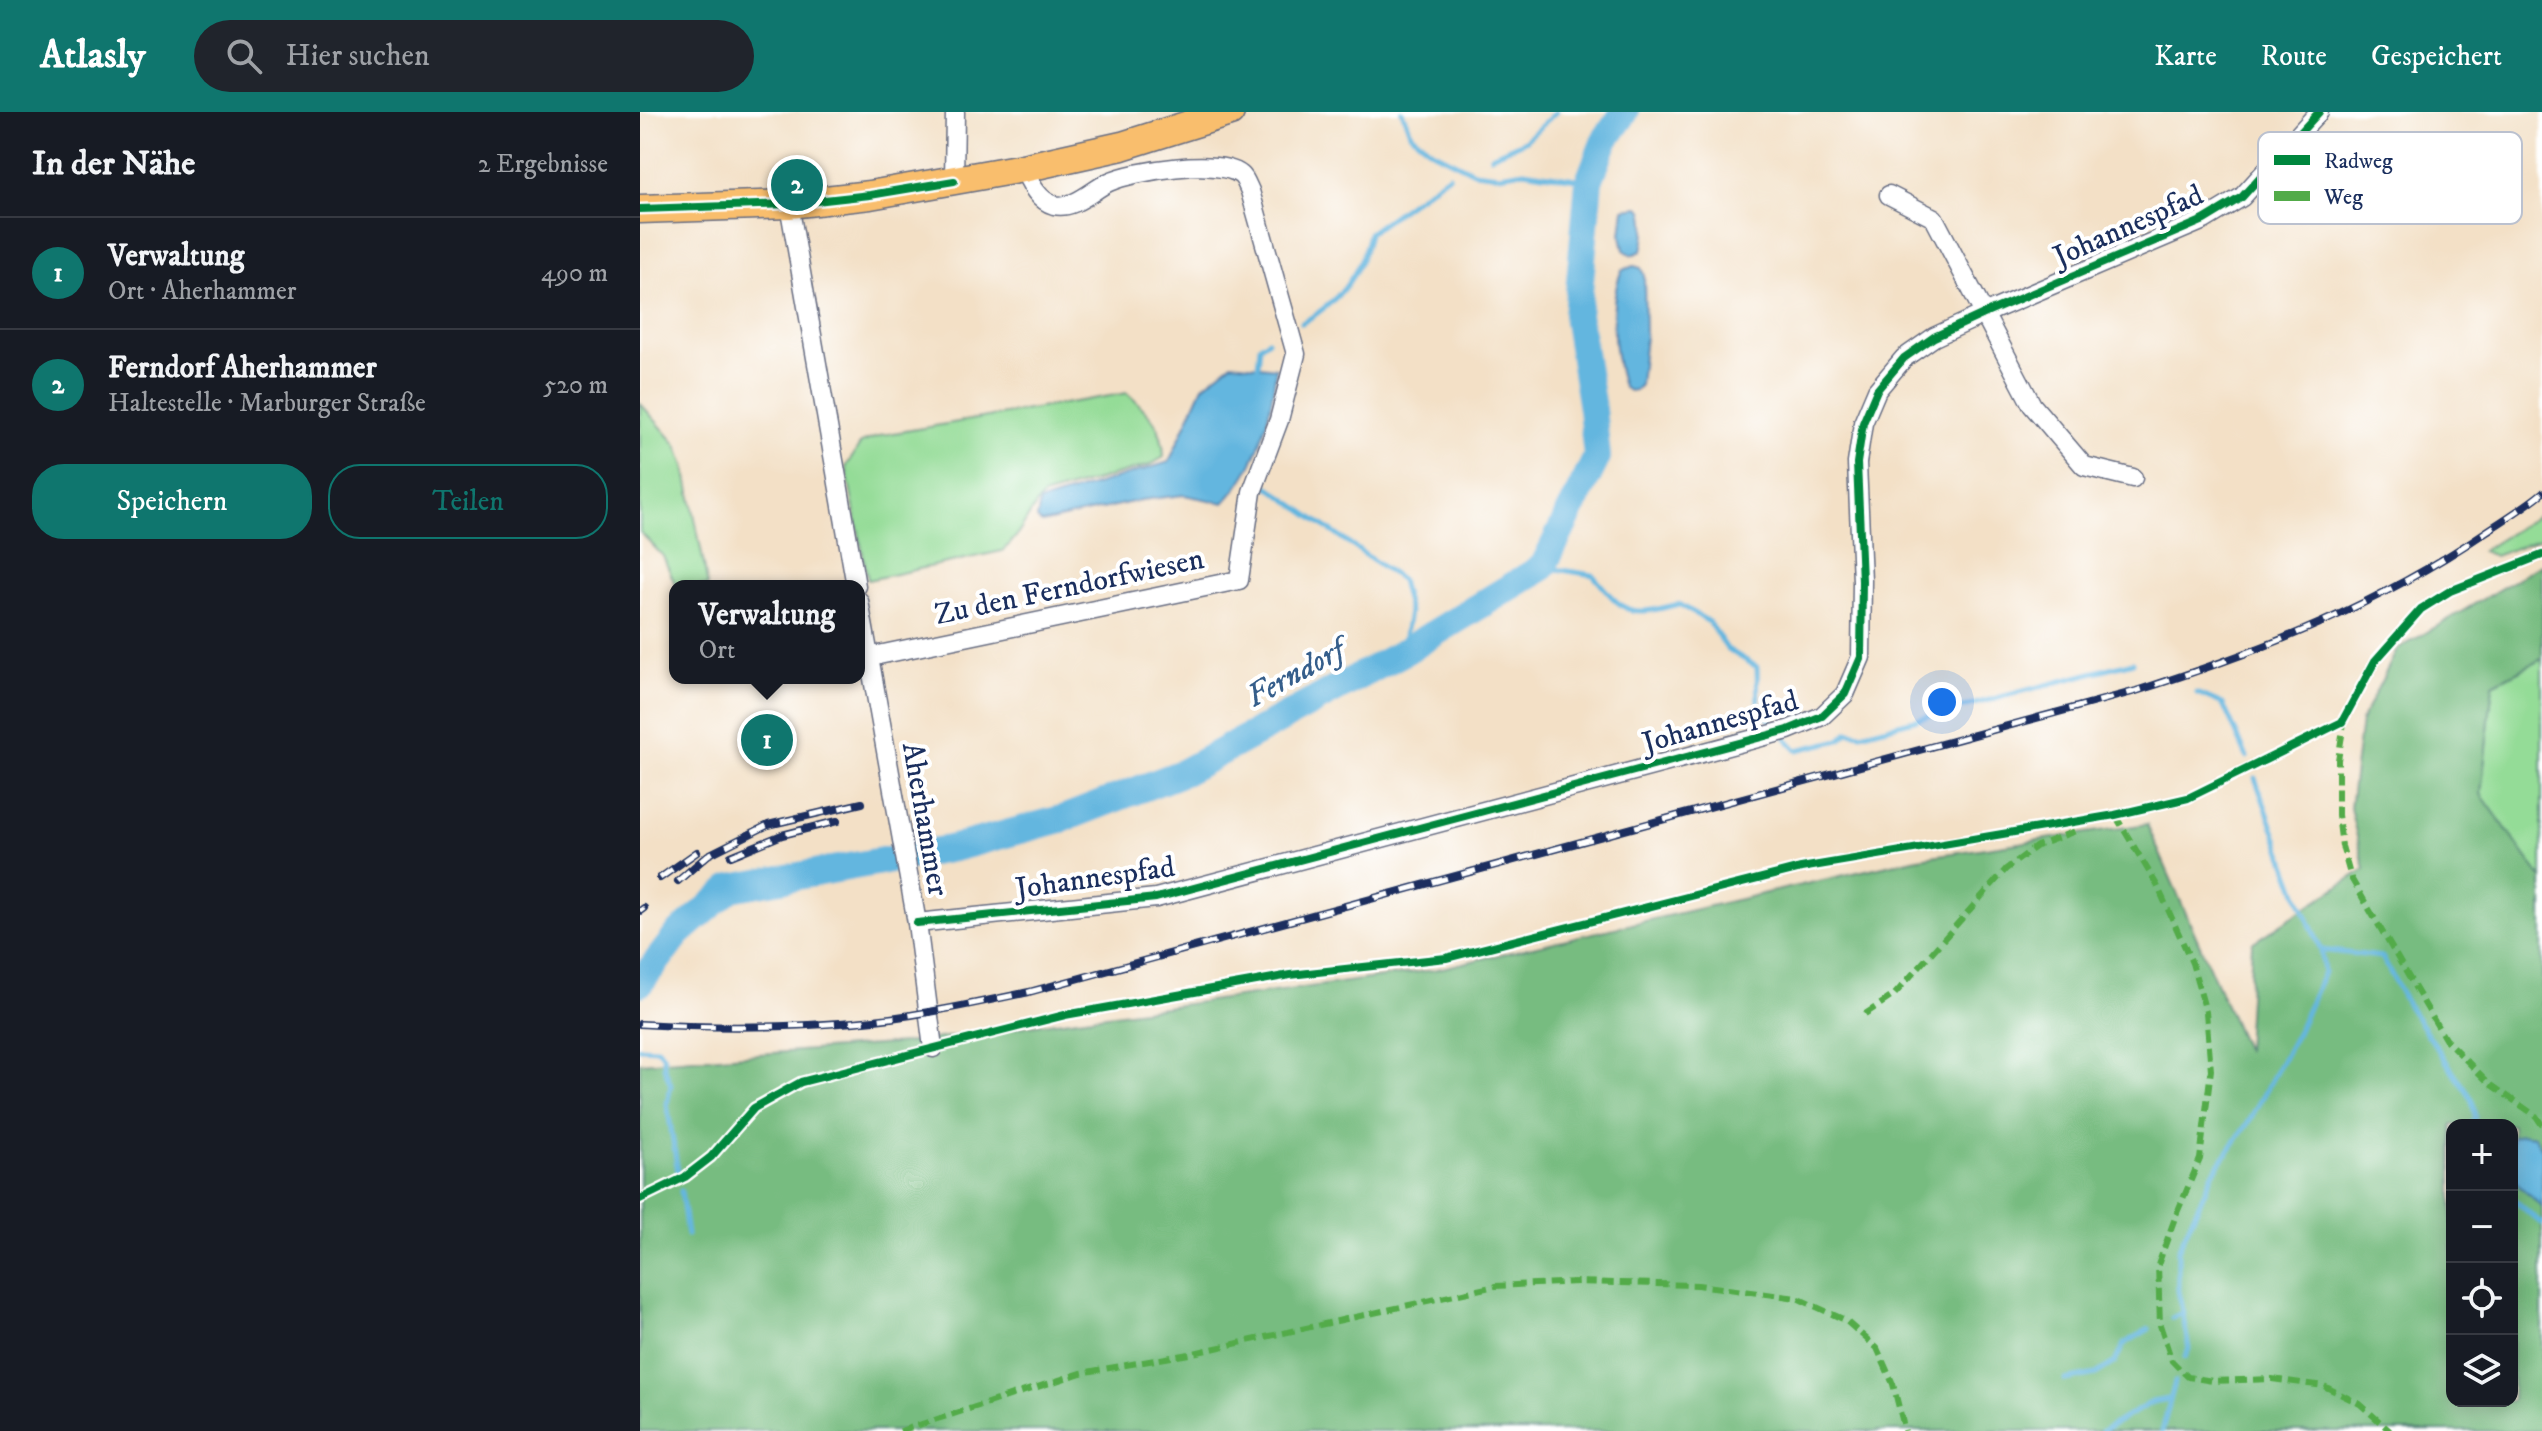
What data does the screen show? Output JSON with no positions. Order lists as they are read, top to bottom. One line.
{"streets":{"street":["Johannespfad","Zu den Ferndorfwiesen","Aherhammer"]},"crossings":[["Johannespfad","Aherhammer"],["Zu den Ferndorfwiesen","Aherhammer"]],"water":["Ferndorf"],"legend":["Radweg","Weg"],"page":{"header":"Atlasly","search":"Hier suchen","nav":["Karte","Route","Gespeichert"],"heading":["In der Nähe","2 Ergebnisse"],"pins":["2","1"],"list":[{"mark":"1","name":"Verwaltung","note":"Ort · Aherhammer","value":"490 m"},{"mark":"2","name":"Ferndorf Aherhammer","note":"Haltestelle · Marburger Straße","value":"520 m"}],"buttons":["Speichern","Teilen"],"popup":["Verwaltung","Ort"],"map_buttons":["+","−"]}}
